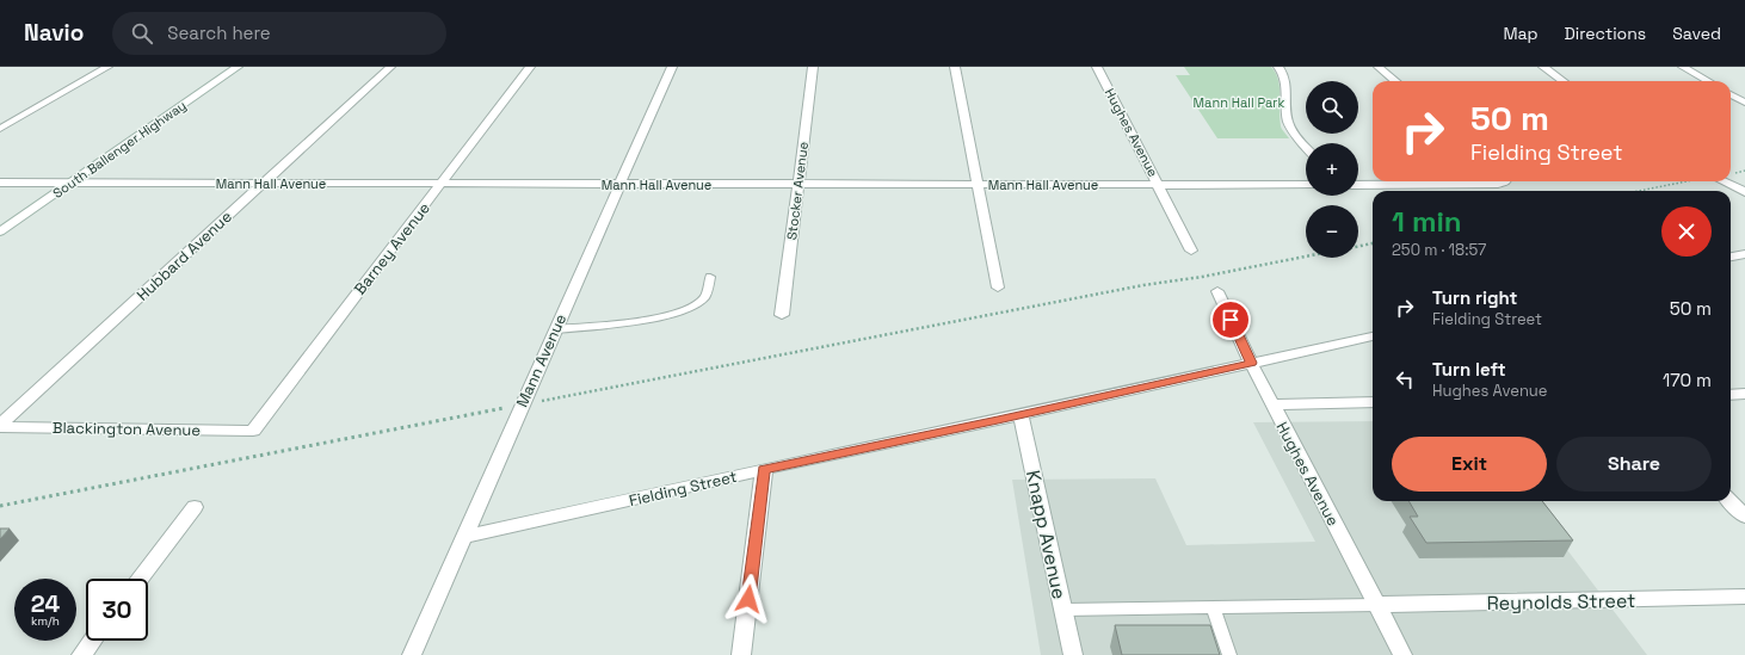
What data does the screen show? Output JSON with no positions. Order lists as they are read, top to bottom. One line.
{"streets":{"street":["Hughes Avenue","South Ballenger Highway","Mann Hall Avenue","Stocker Avenue","Barney Avenue","Hubbard Avenue","Mann Avenue","Blackington Avenue","Fielding Street","Knapp Avenue","Reynolds Street"]},"crossings":[["Hughes Avenue","Mann Hall Avenue"],["Hughes Avenue","Fielding Street"],["Hughes Avenue","Reynolds Street"],["South Ballenger Highway","Mann Hall Avenue"],["Mann Hall Avenue","Stocker Avenue"],["Mann Hall Avenue","Barney Avenue"],["Mann Hall Avenue","Hubbard Avenue"],["Mann Hall Avenue","Mann Avenue"],["Barney Avenue","Blackington Avenue"],["Hubbard Avenue","Blackington Avenue"],["Mann Avenue","Fielding Street"],["Fielding Street","Knapp Avenue"]],"parks":["Mann Hall Park"],"page":{"header":"Navio","search":"Search here","nav":["Map","Directions","Saved"],"map_buttons":["+","−"],"turn":["50 m","Fielding Street"],"heading":["1 min","250 m · 18:57"],"list":[{"name":"Turn right","note":"Fielding Street","value":"50 m"},{"name":"Turn left","note":"Hughes Avenue","value":"170 m"}],"buttons":["Exit","Share"],"speed":"24 km/h","limit":"30"}}
